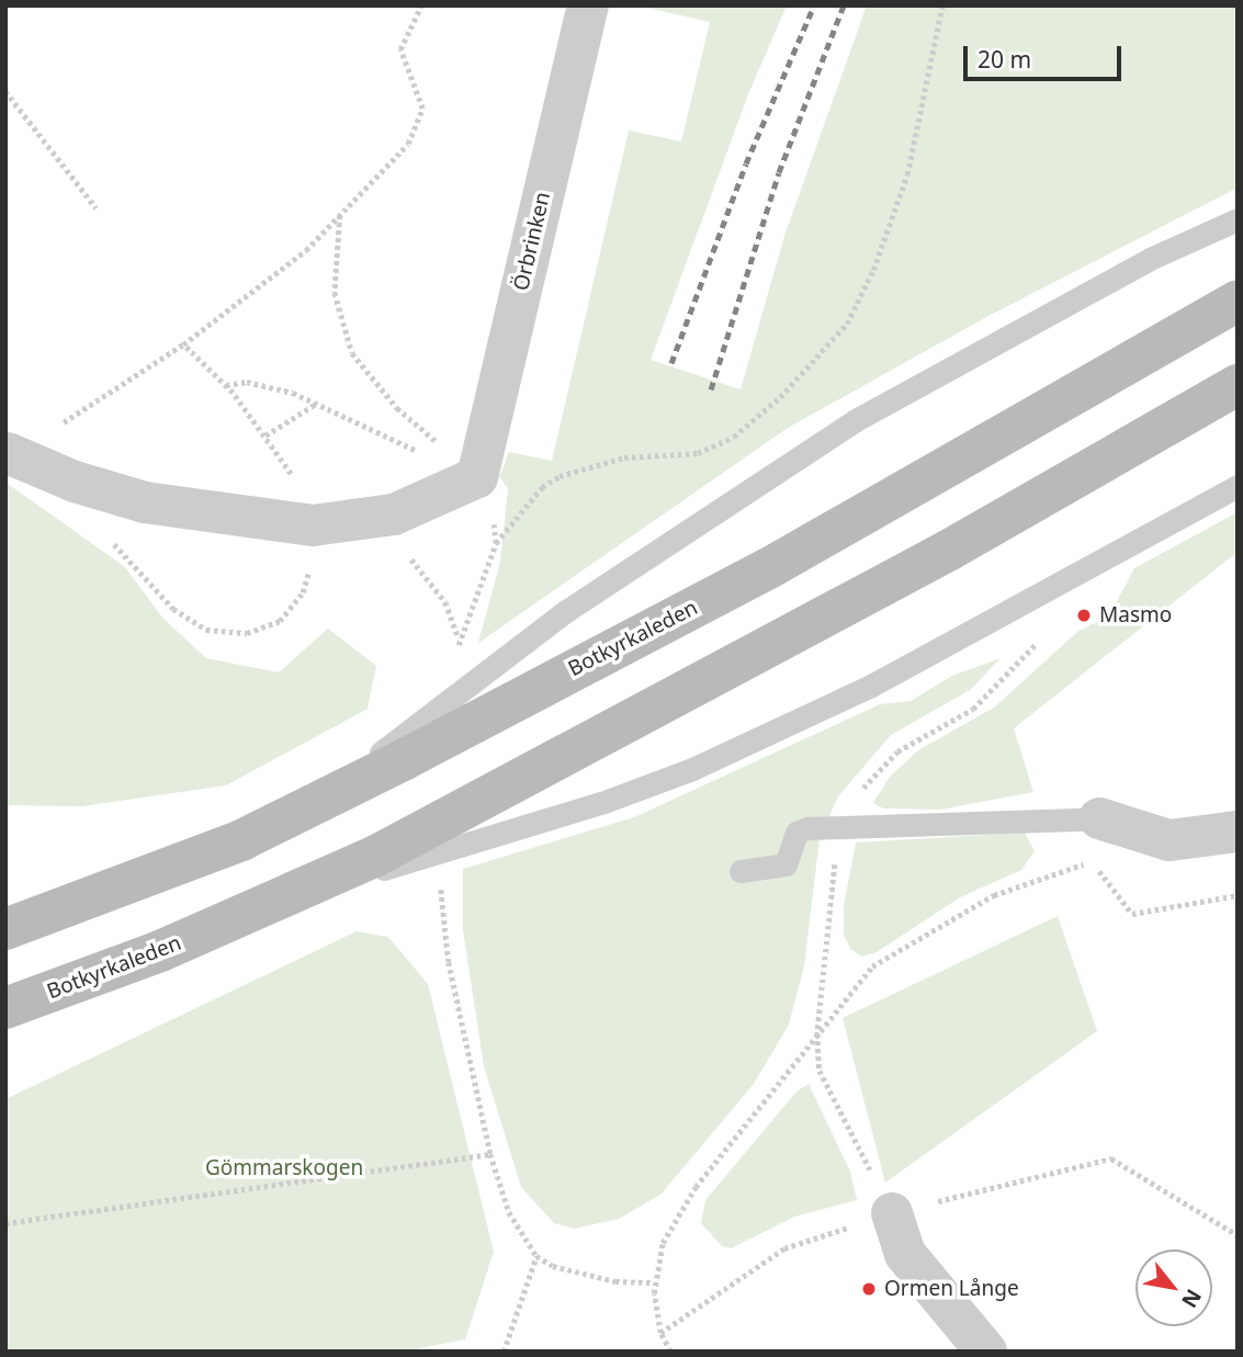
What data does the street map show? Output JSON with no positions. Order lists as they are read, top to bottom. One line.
{"streets":{"main road":["Botkyrkaleden"],"street":["Örbrinken"]},"parks":["Gömmarskogen"],"places":["Masmo","Ormen Långe"],"scale_bar":"20 m","north":"bottom right"}
